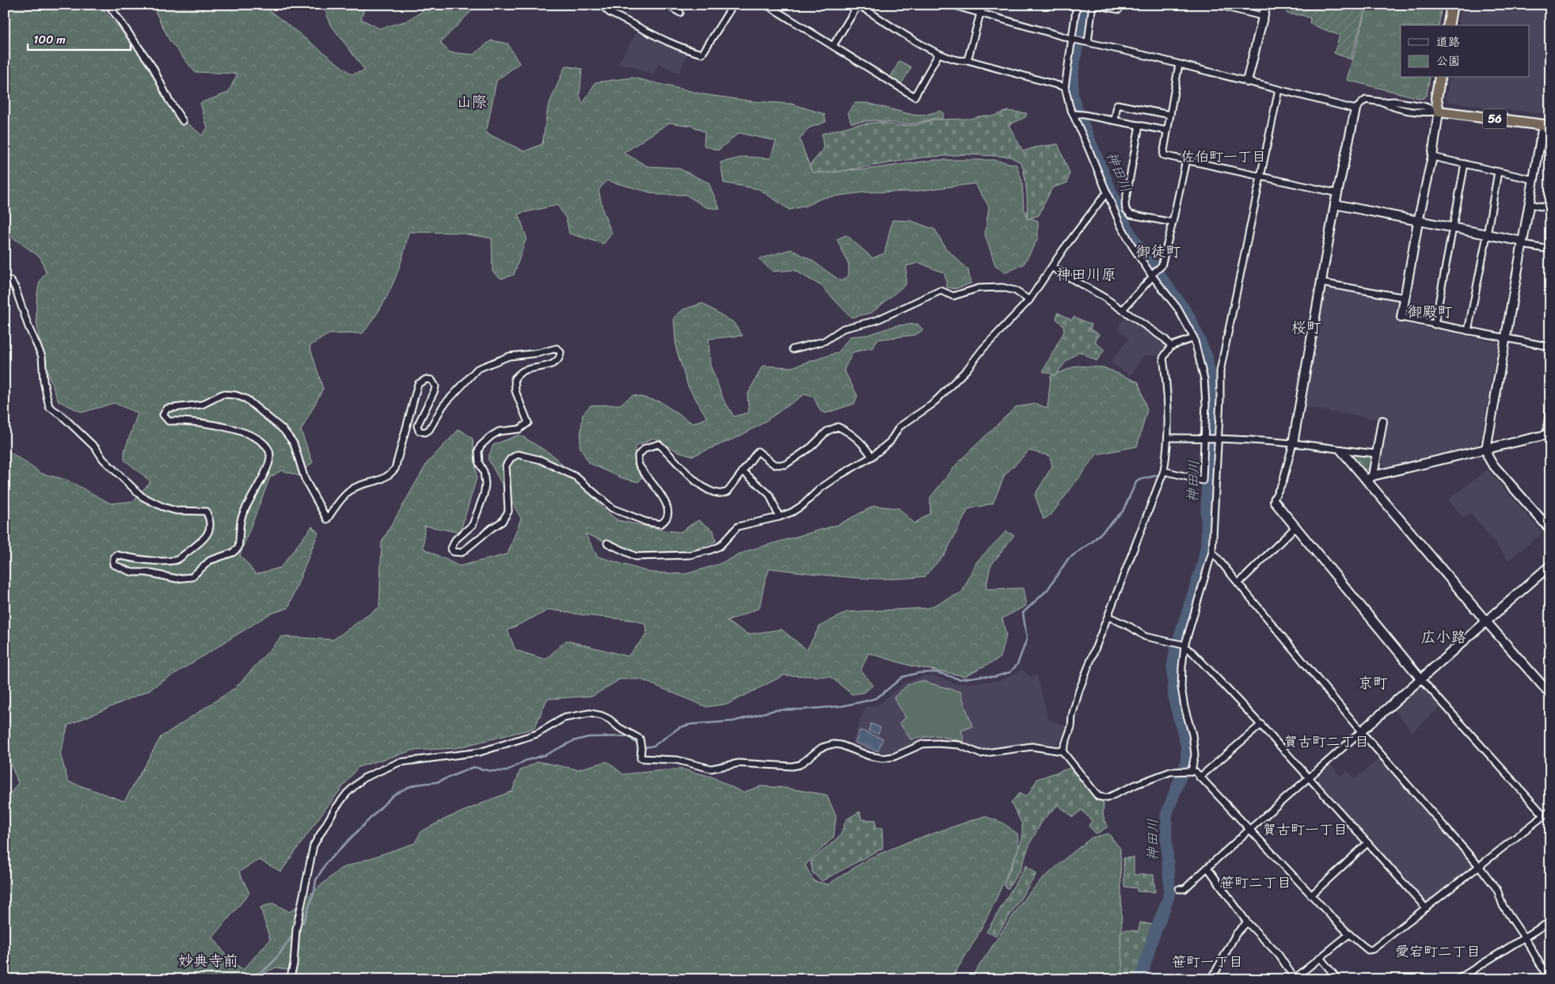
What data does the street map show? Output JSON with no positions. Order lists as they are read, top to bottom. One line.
{"streets":{"highway":["56"]},"districts":["山際","佐伯町一丁目","御徒町","神田川原","御殿町","桜町","広小路","京町","賀古町二丁目","賀古町一丁目","笹町二丁目","愛宕町二丁目","妙典寺前","笹町一丁目"],"water":["神田川"],"legend":["道路","公園"],"scale_bar":"100 m"}
